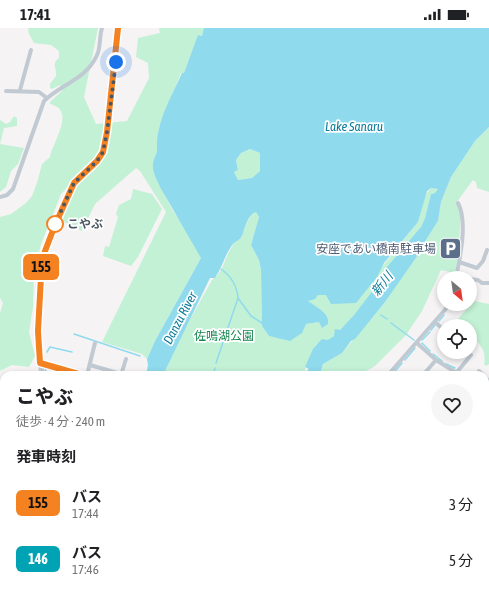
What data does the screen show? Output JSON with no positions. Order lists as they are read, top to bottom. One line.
{"water":["Lake Sanaru","新川","Danzu River"],"parks":["佐鳴湖公園"],"places":{"other":["こやぶ"],"parking":["安座であい橋南駐車場"]},"lines":["bus line 155"],"north":"bottom right","page":{"status":"17:41","on_map":"155","heading":[["こやぶ","徒歩 · 4 分 · 240 m"],"発車時刻"],"list":[{"mark":"155","name":"バス","note":"17:44","value":"3 分"},{"mark":"146","name":"バス","note":"17:46","value":"5 分"}]}}
